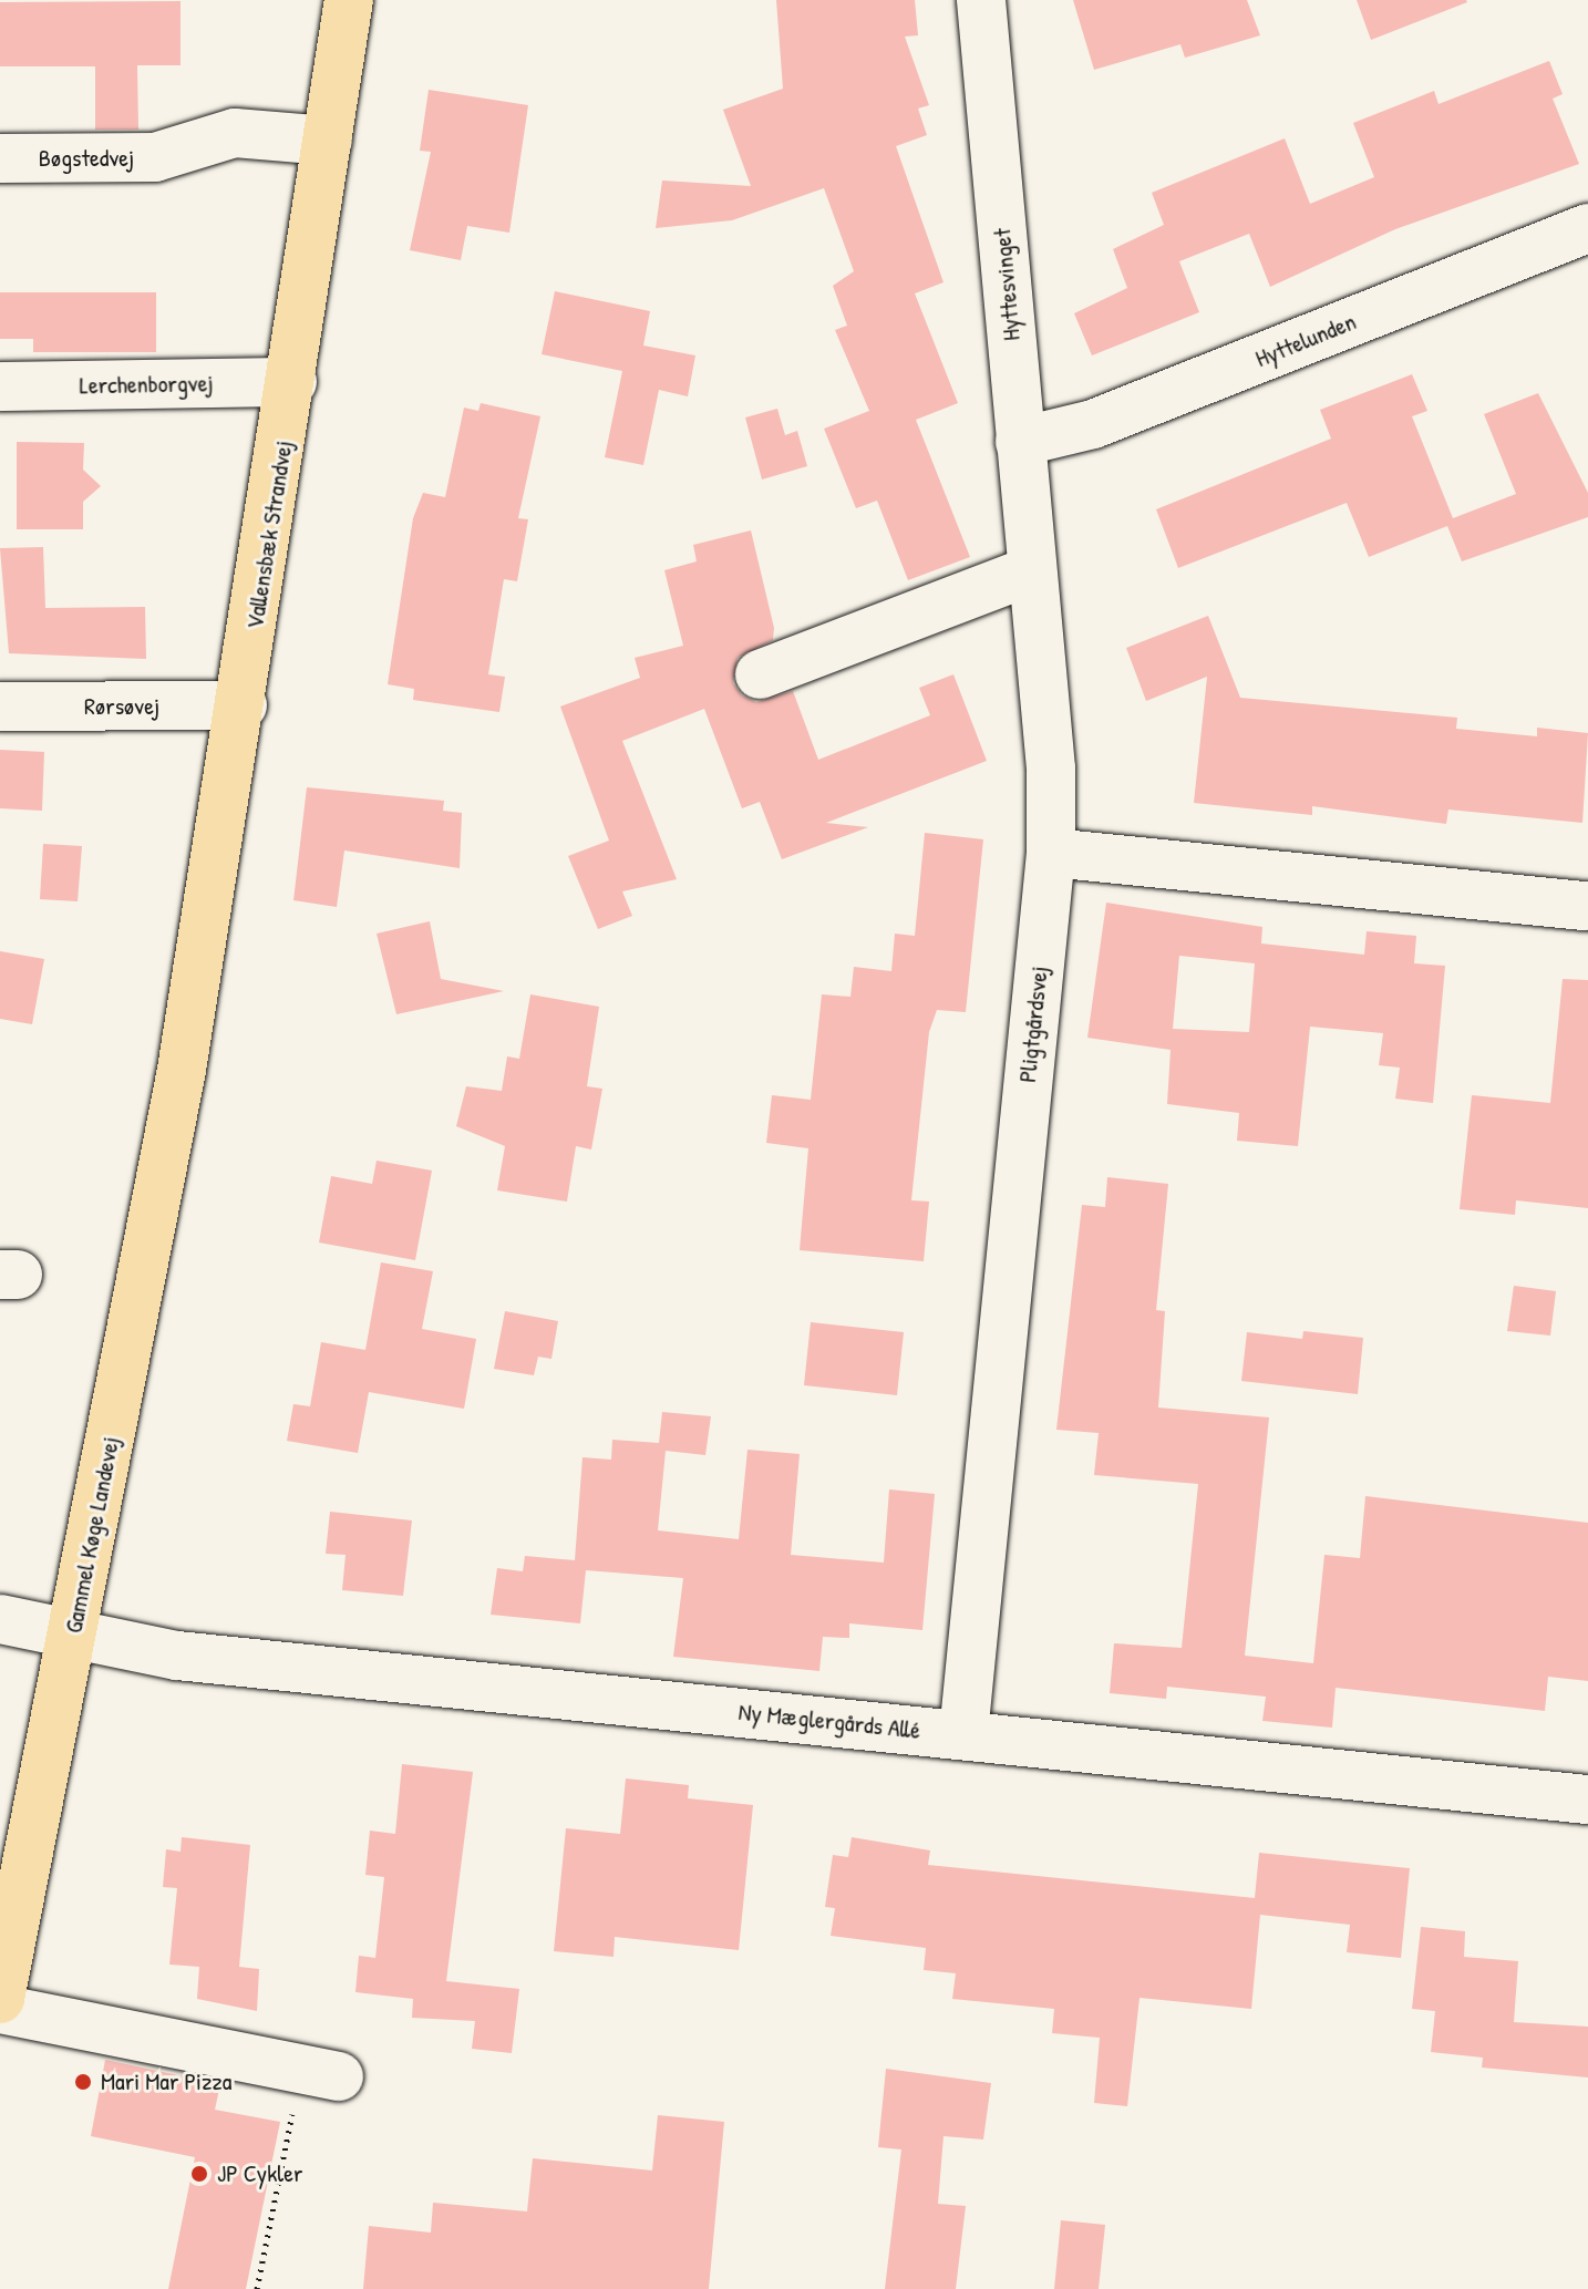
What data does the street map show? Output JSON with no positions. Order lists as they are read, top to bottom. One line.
{"streets":{"main road":["Vallensbæk Strandvej","Gammel Køge Landevej"],"street":["Bøgstedvej","Hyttesvinget","Hyttelunden","Lerchenborgvej","Rørsøvej","Pligtgårdsvej","Ny Mæglergårds Allé"]},"crossings":[["Bøgstedvej","Vallensbæk Strandvej"],["Hyttesvinget","Hyttelunden"],["Hyttesvinget","Pligtgårdsvej"],["Lerchenborgvej","Vallensbæk Strandvej"],["Vallensbæk Strandvej","Rørsøvej"],["Vallensbæk Strandvej","Gammel Køge Landevej"],["Pligtgårdsvej","Ny Mæglergårds Allé"],["Gammel Køge Landevej","Ny Mæglergårds Allé"]],"places":["Mari Mar Pizza","JP Cykler"]}
